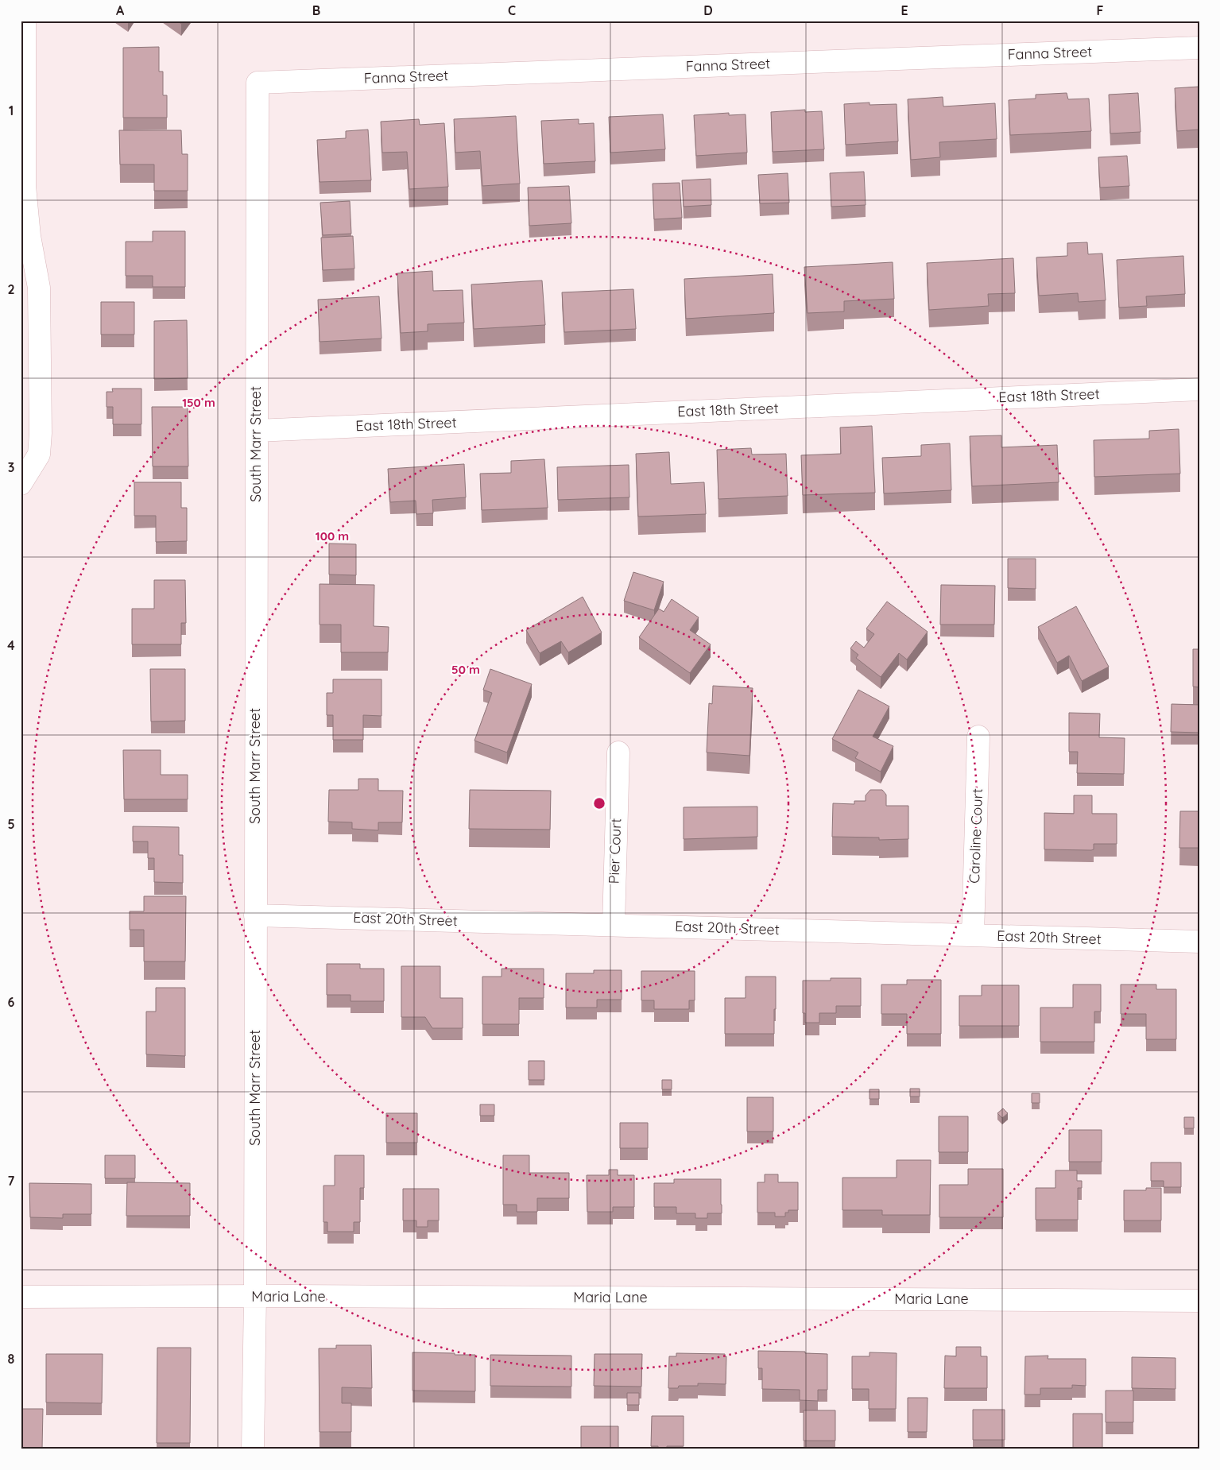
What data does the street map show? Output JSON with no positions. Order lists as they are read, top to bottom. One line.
{"streets":{"street":["Fanna Street","East 18th Street","South Marr Street","Caroline Court","Pier Court","East 20th Street","Maria Lane"]},"crossings":[["Fanna Street","South Marr Street"],["East 18th Street","South Marr Street"],["South Marr Street","East 20th Street"],["South Marr Street","Maria Lane"],["Caroline Court","East 20th Street"],["Pier Court","East 20th Street"]],"grid":{"columns":["A","B","C","D","E","F"],"rows":["1","2","3","4","5","6","7","8"]},"rings":["150 m","100 m","50 m"]}
